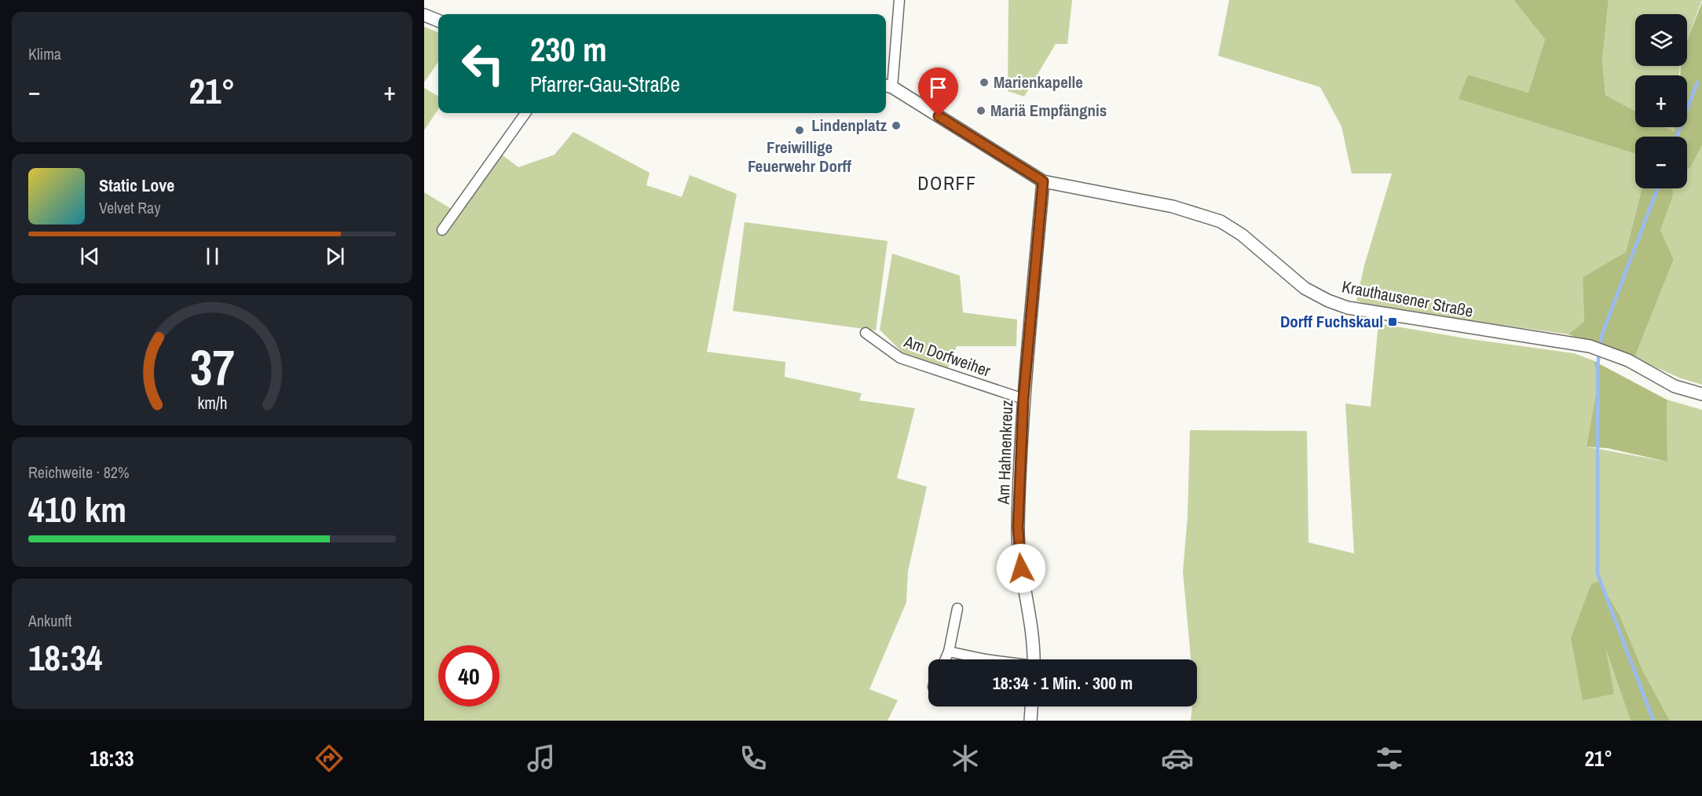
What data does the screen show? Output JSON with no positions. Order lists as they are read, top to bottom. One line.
{"streets":{"street":["Krauthausener Straße","Am Dorfweiher","Am Hahnenkreuz"]},"crossings":[["Krauthausener Straße","Am Hahnenkreuz"],["Am Dorfweiher","Am Hahnenkreuz"]],"districts":["DORFF"],"places":{"other":["Marienkapelle","Mariä Empfängnis","Lindenplatz","Freiwillige Feuerwehr Dorff"],"transit":["Dorff Fuchskaul"]},"page":{"tile":["Klima",["Reichweite · 82%","410 km"],["Ankunft","18:34"]],"map_buttons":["+","−"],"turn":["230 m","Pfarrer-Gau-Straße"],"heat":["−","21°","+"],"song":["Static Love","Velvet Ray"],"limit":"40","trip":"18:34 · 1 Min. · 300 m","tabs":["18:33","21°"],"gauge":["37","km/h"]}}
